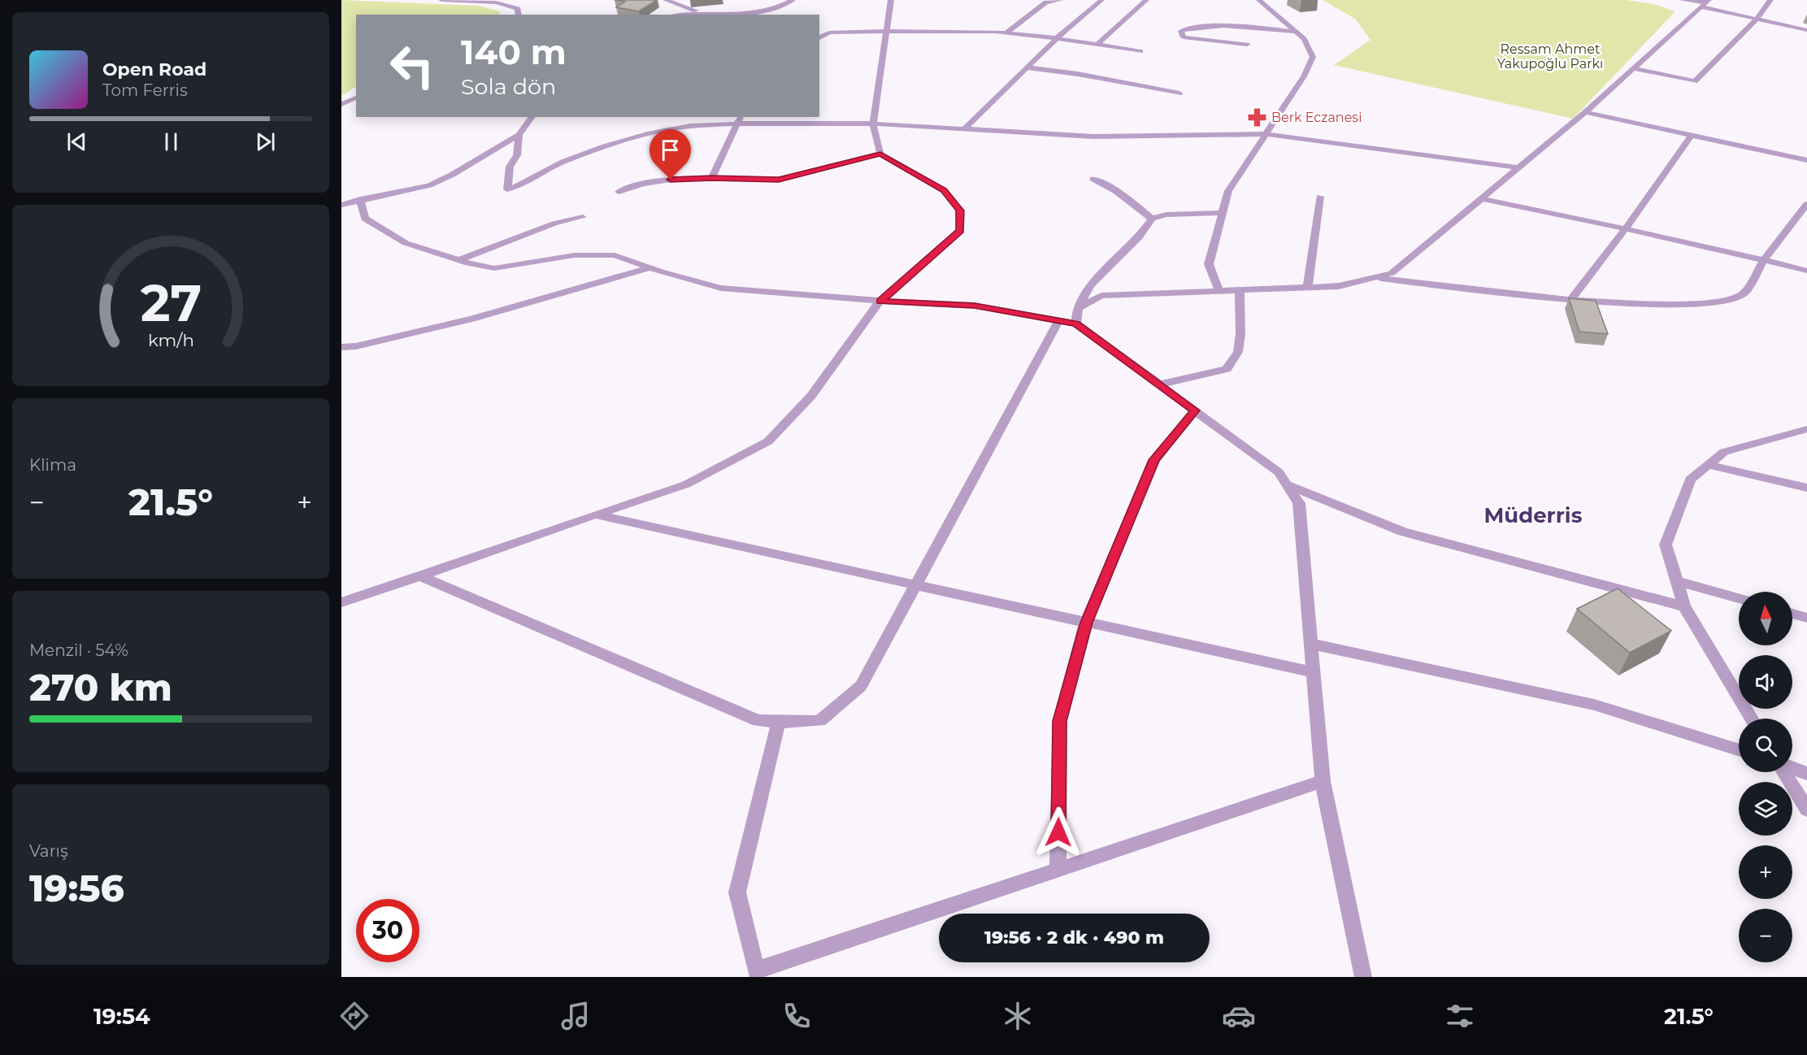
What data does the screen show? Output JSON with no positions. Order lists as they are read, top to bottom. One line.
{"districts":["Müderris"],"parks":["Ressam Ahmet Yakupoğlu Parkı"],"places":{"pharmacy":["Berk Eczanesi"]},"north":"top","page":{"turn":["140 m","Sola dön"],"song":["Open Road","Tom Ferris"],"tile":["Klima",["Menzil · 54%","270 km"],["Varış","19:56"]],"heat":["−","21.5°","+"],"map_buttons":["+","−"],"limit":"30","trip":"19:56 · 2 dk · 490 m","tabs":["19:54","21.5°"],"gauge":["27","km/h"]}}
